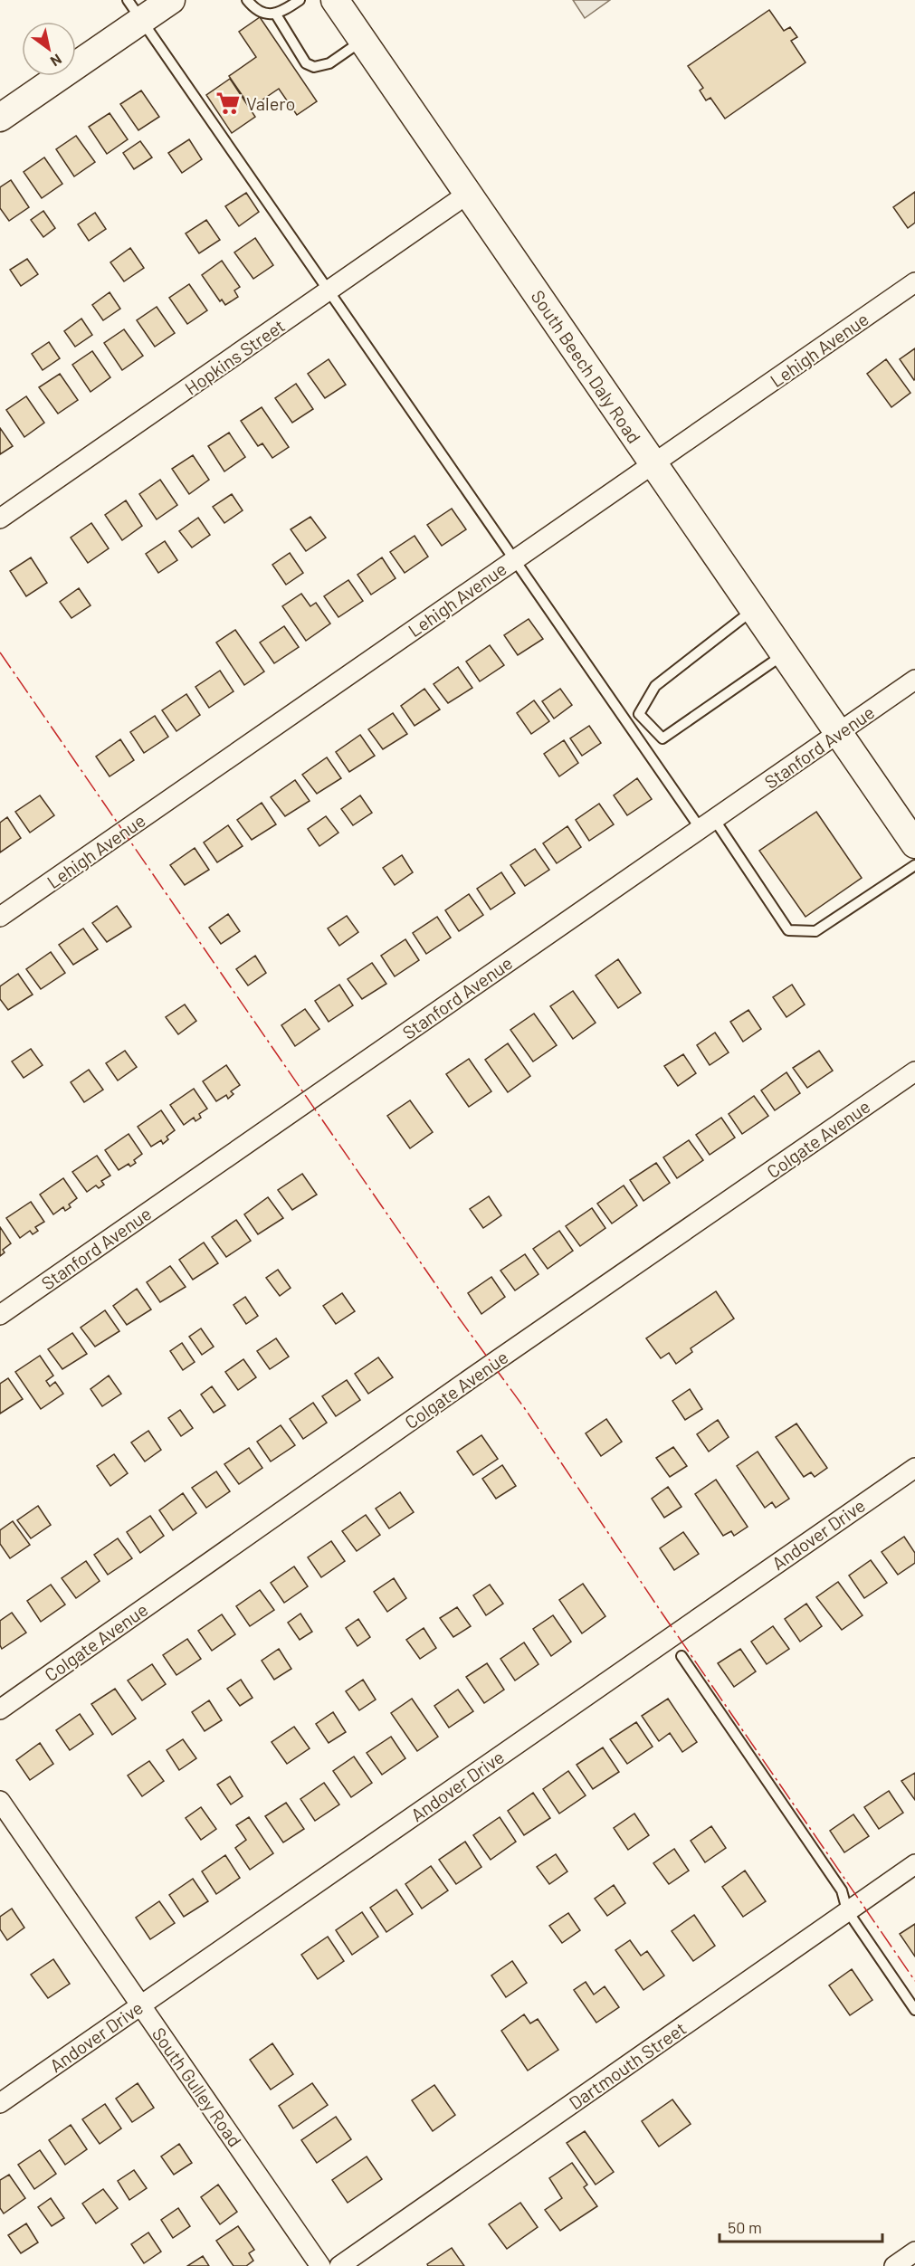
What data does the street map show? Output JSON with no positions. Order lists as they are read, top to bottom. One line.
{"streets":{"main road":["South Beech Daly Road"],"street":["Lehigh Avenue","Hopkins Street","Stanford Avenue","Colgate Avenue","Andover Drive","Dartmouth Street","South Gulley Road"]},"crossings":[["Lehigh Avenue","South Beech Daly Road"],["Hopkins Street","South Beech Daly Road"],["South Beech Daly Road","Stanford Avenue"],["Andover Drive","South Gulley Road"]],"places":{"supermarket":["Valero"]},"scale_bar":"50 m","north":"bottom right"}
